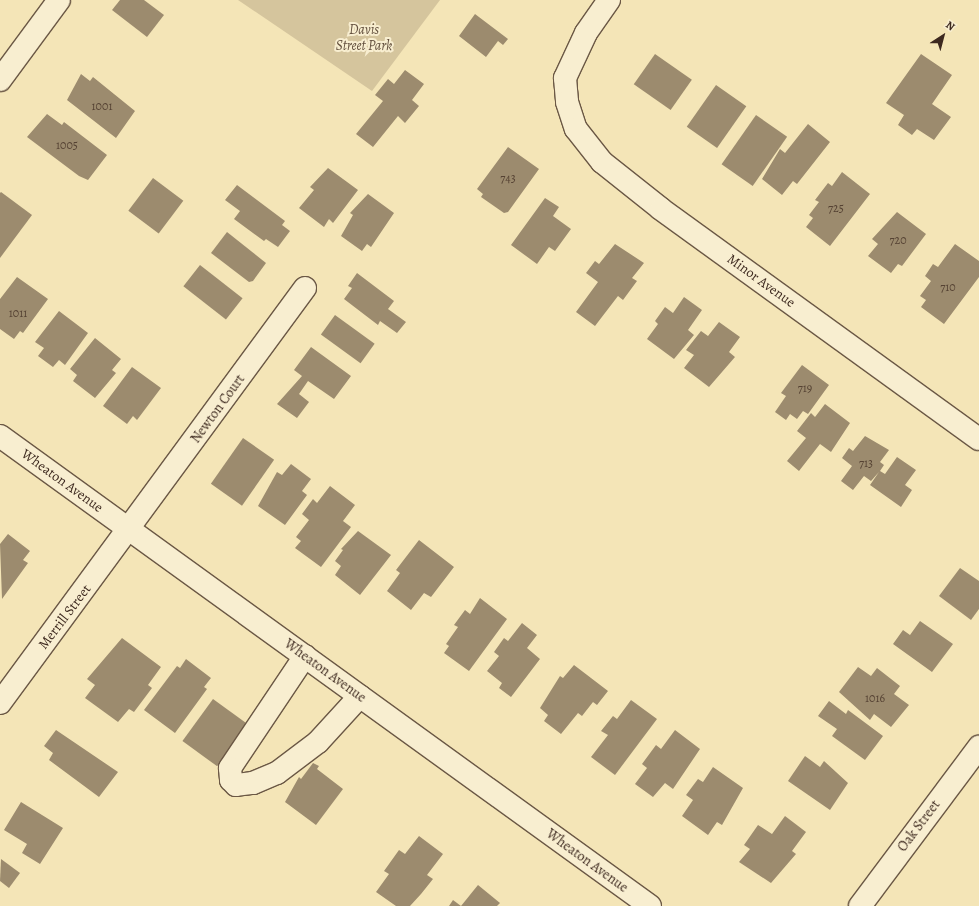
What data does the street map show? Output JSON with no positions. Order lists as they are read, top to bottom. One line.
{"streets":{"street":["Minor Avenue","Newton Court","Wheaton Avenue","Merrill Street","Oak Street"]},"crossings":[["Newton Court","Wheaton Avenue"],["Newton Court","Merrill Street"],["Wheaton Avenue","Merrill Street"]],"parks":["Davis Street Park"],"house_numbers":["1001","1005","743","725","720","710","1011","719","713","1016"],"north":"top right"}
